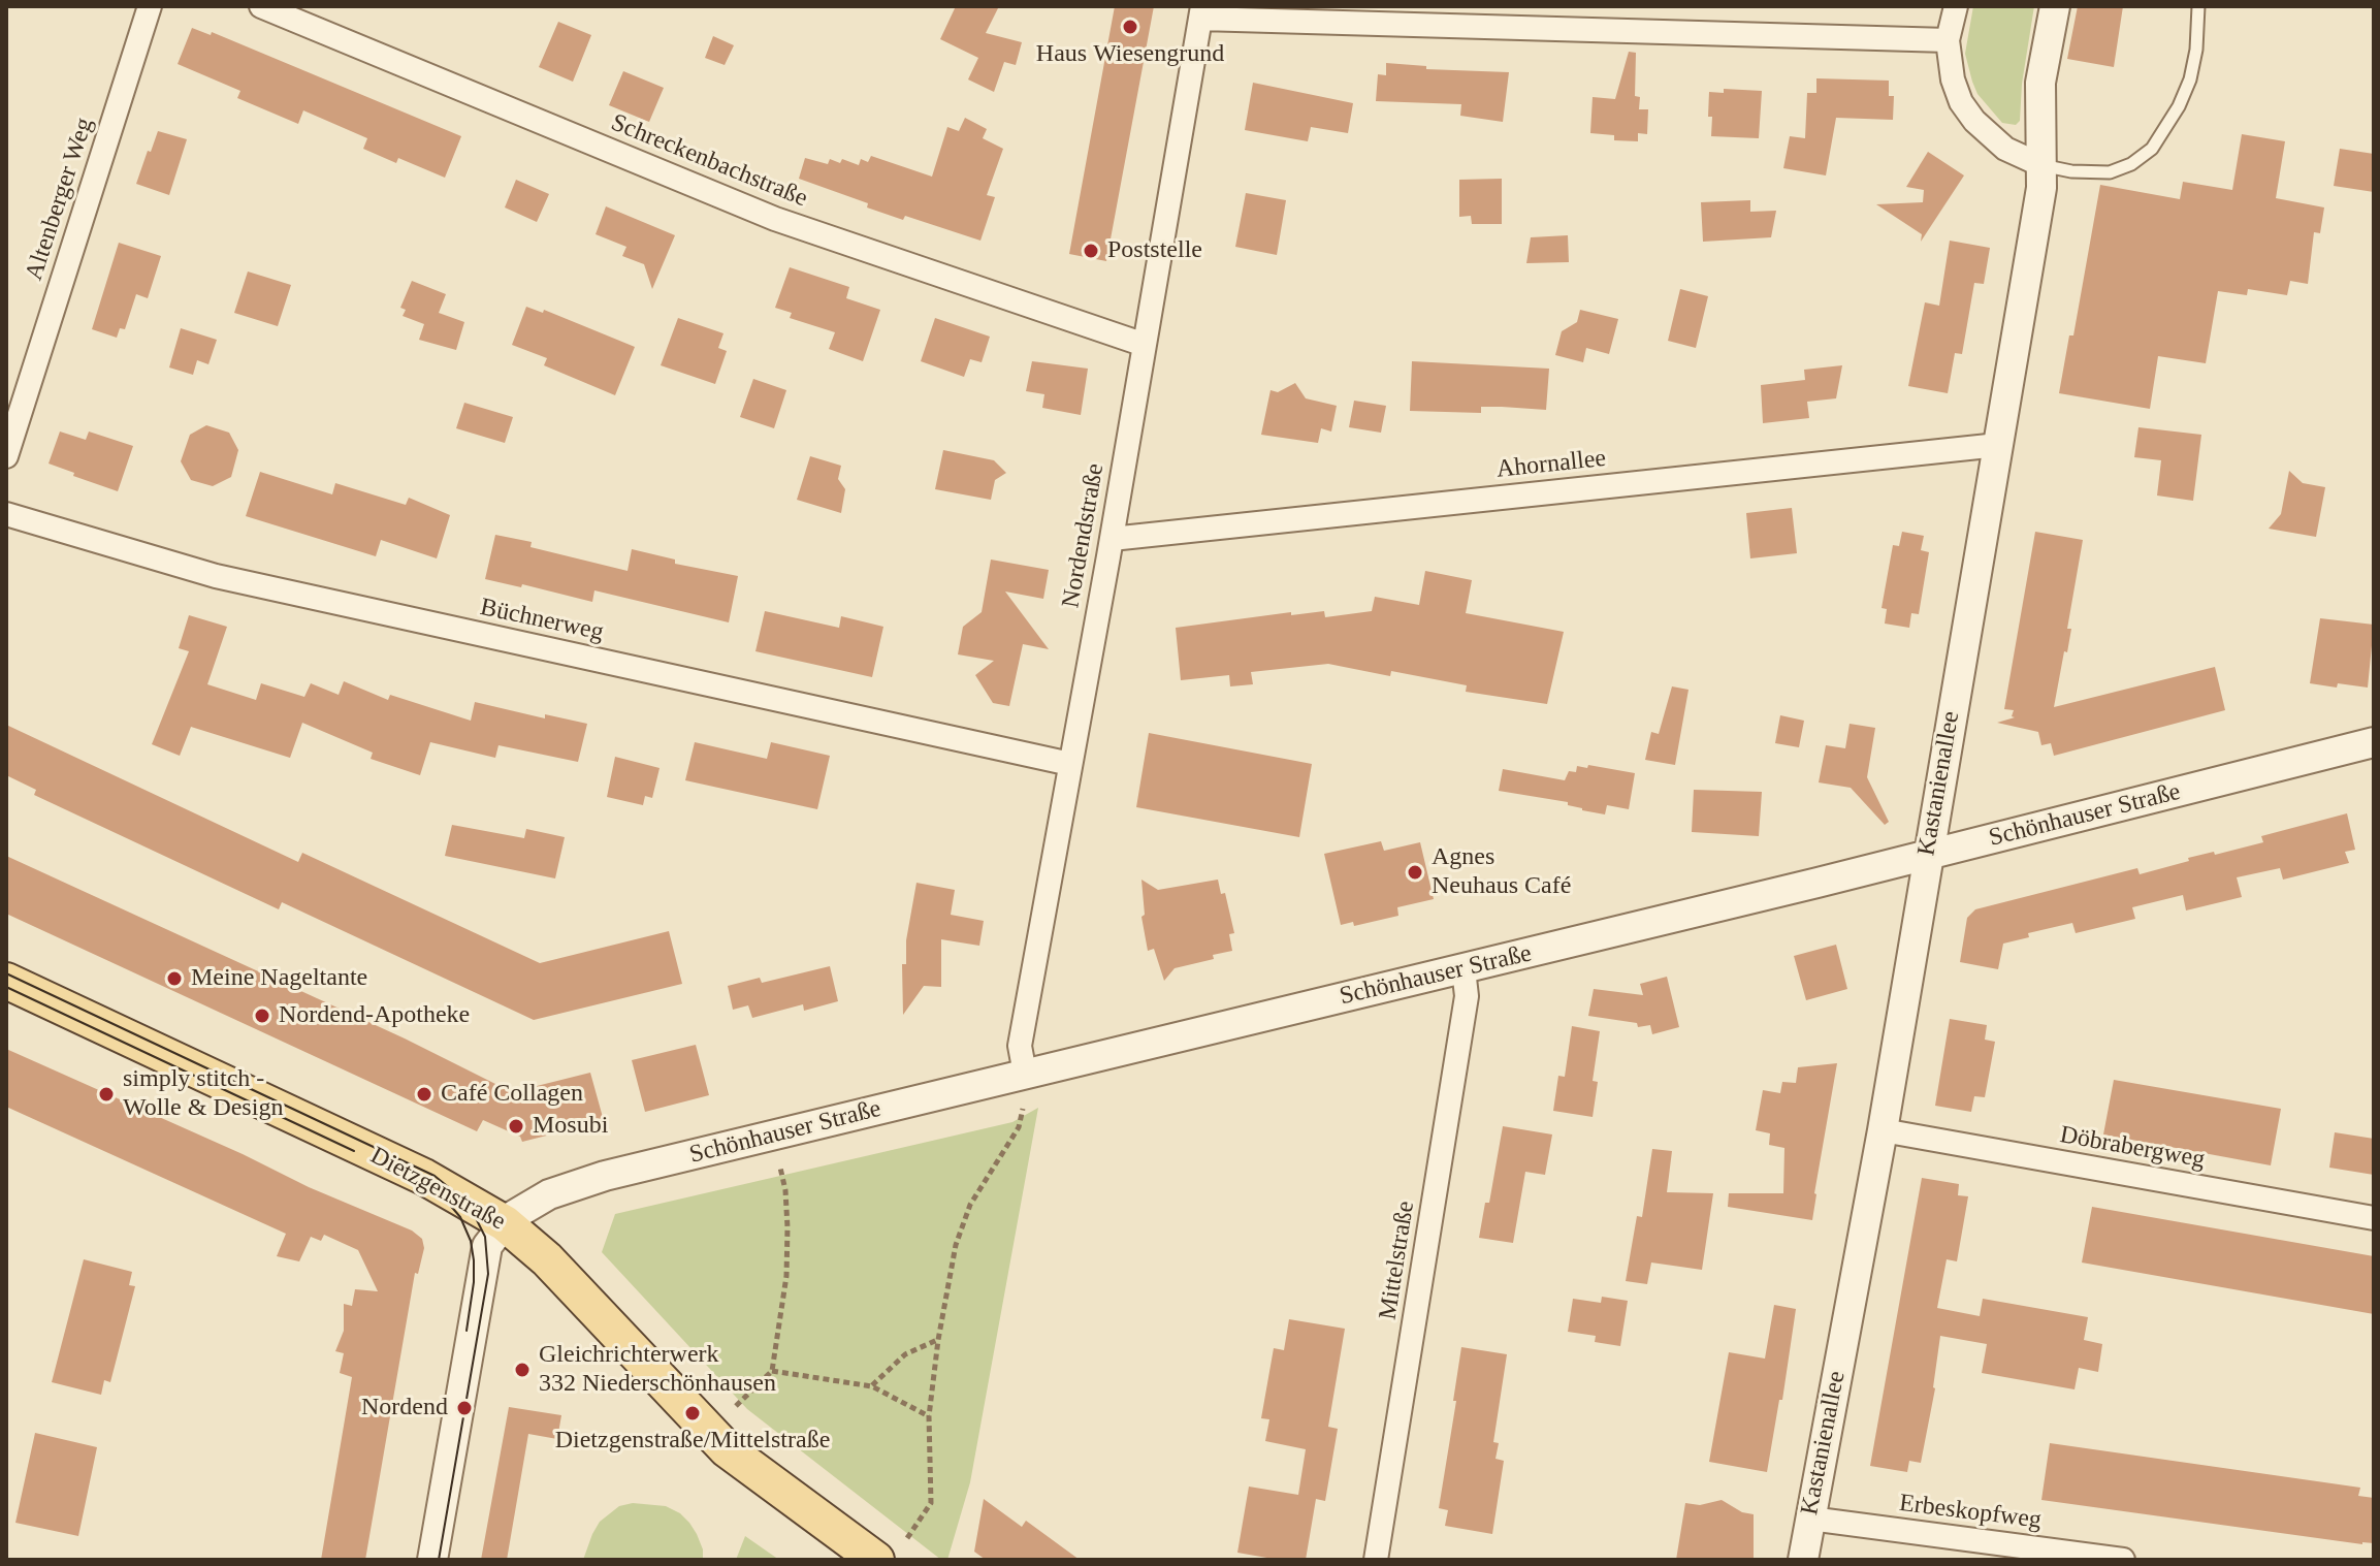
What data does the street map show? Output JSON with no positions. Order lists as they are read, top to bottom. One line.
{"streets":{"main road":["Dietzgenstraße"],"street":["Schreckenbachstraße","Altenberger Weg","Ahornallee","Nordendstraße","Büchnerweg","Kastanienallee","Schönhauser Straße","Döbrabergweg","Mittelstraße","Erbeskopfweg"]},"crossings":[["Schreckenbachstraße","Nordendstraße"],["Ahornallee","Nordendstraße"],["Ahornallee","Kastanienallee"],["Nordendstraße","Büchnerweg"],["Nordendstraße","Schönhauser Straße"],["Kastanienallee","Schönhauser Straße"],["Kastanienallee","Döbrabergweg"],["Kastanienallee","Erbeskopfweg"],["Schönhauser Straße","Dietzgenstraße"],["Schönhauser Straße","Mittelstraße"]],"places":["Haus Wiesengrund","Poststelle","Agnes Neuhaus Café","Meine Nageltante","Nordend-Apotheke","simply stitch - Wolle & Design","Café Collagen","Mosubi","Gleichrichterwerk 332 Niederschönhausen","Nordend","Dietzgenstraße/Mittelstraße"]}
